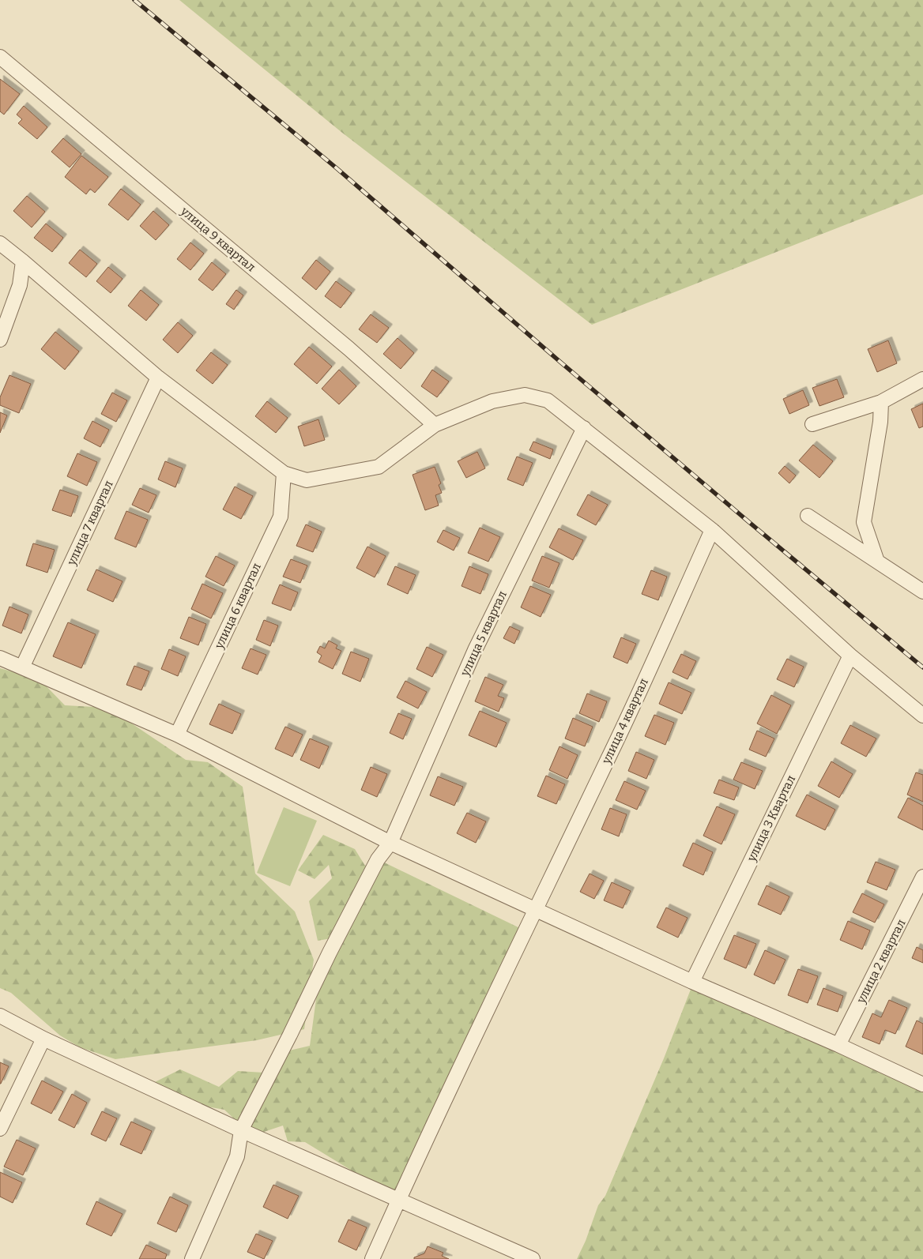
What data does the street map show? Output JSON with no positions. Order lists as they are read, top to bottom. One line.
{"streets":{"street":["улица 9 квартал","улица 7 квартал","улица 6 квартал","улица 5 квартал","улица 4 квартал","улица 3 Квартал","улица 2 квартал"]}}
